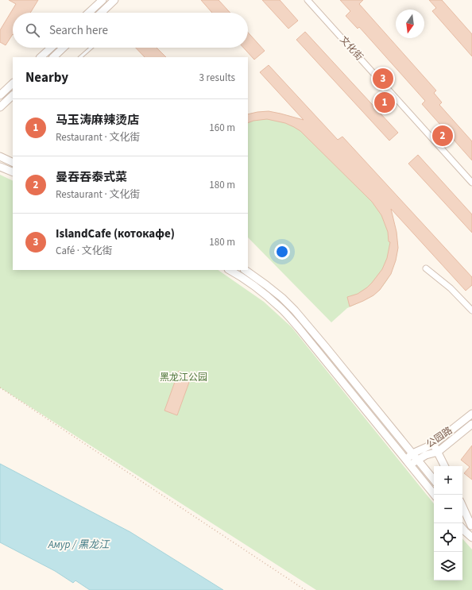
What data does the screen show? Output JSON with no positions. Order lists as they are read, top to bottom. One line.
{"streets":{"street":["文化街","公园路"]},"water":["Амур / 黑龙江"],"parks":["黑龙江公园"],"north":"bottom","page":{"search":"Search here","heading":["Nearby","3 results"],"pins":["3","1","2"],"list":[{"mark":"1","name":"马玉涛麻辣烫店","note":"Restaurant · 文化街","value":"160 m"},{"mark":"2","name":"曼吞吞泰式菜","note":"Restaurant · 文化街","value":"180 m"},{"mark":"3","name":"IslandCafe (котокафе)","note":"Café · 文化街","value":"180 m"}],"map_buttons":["+","−"]}}
